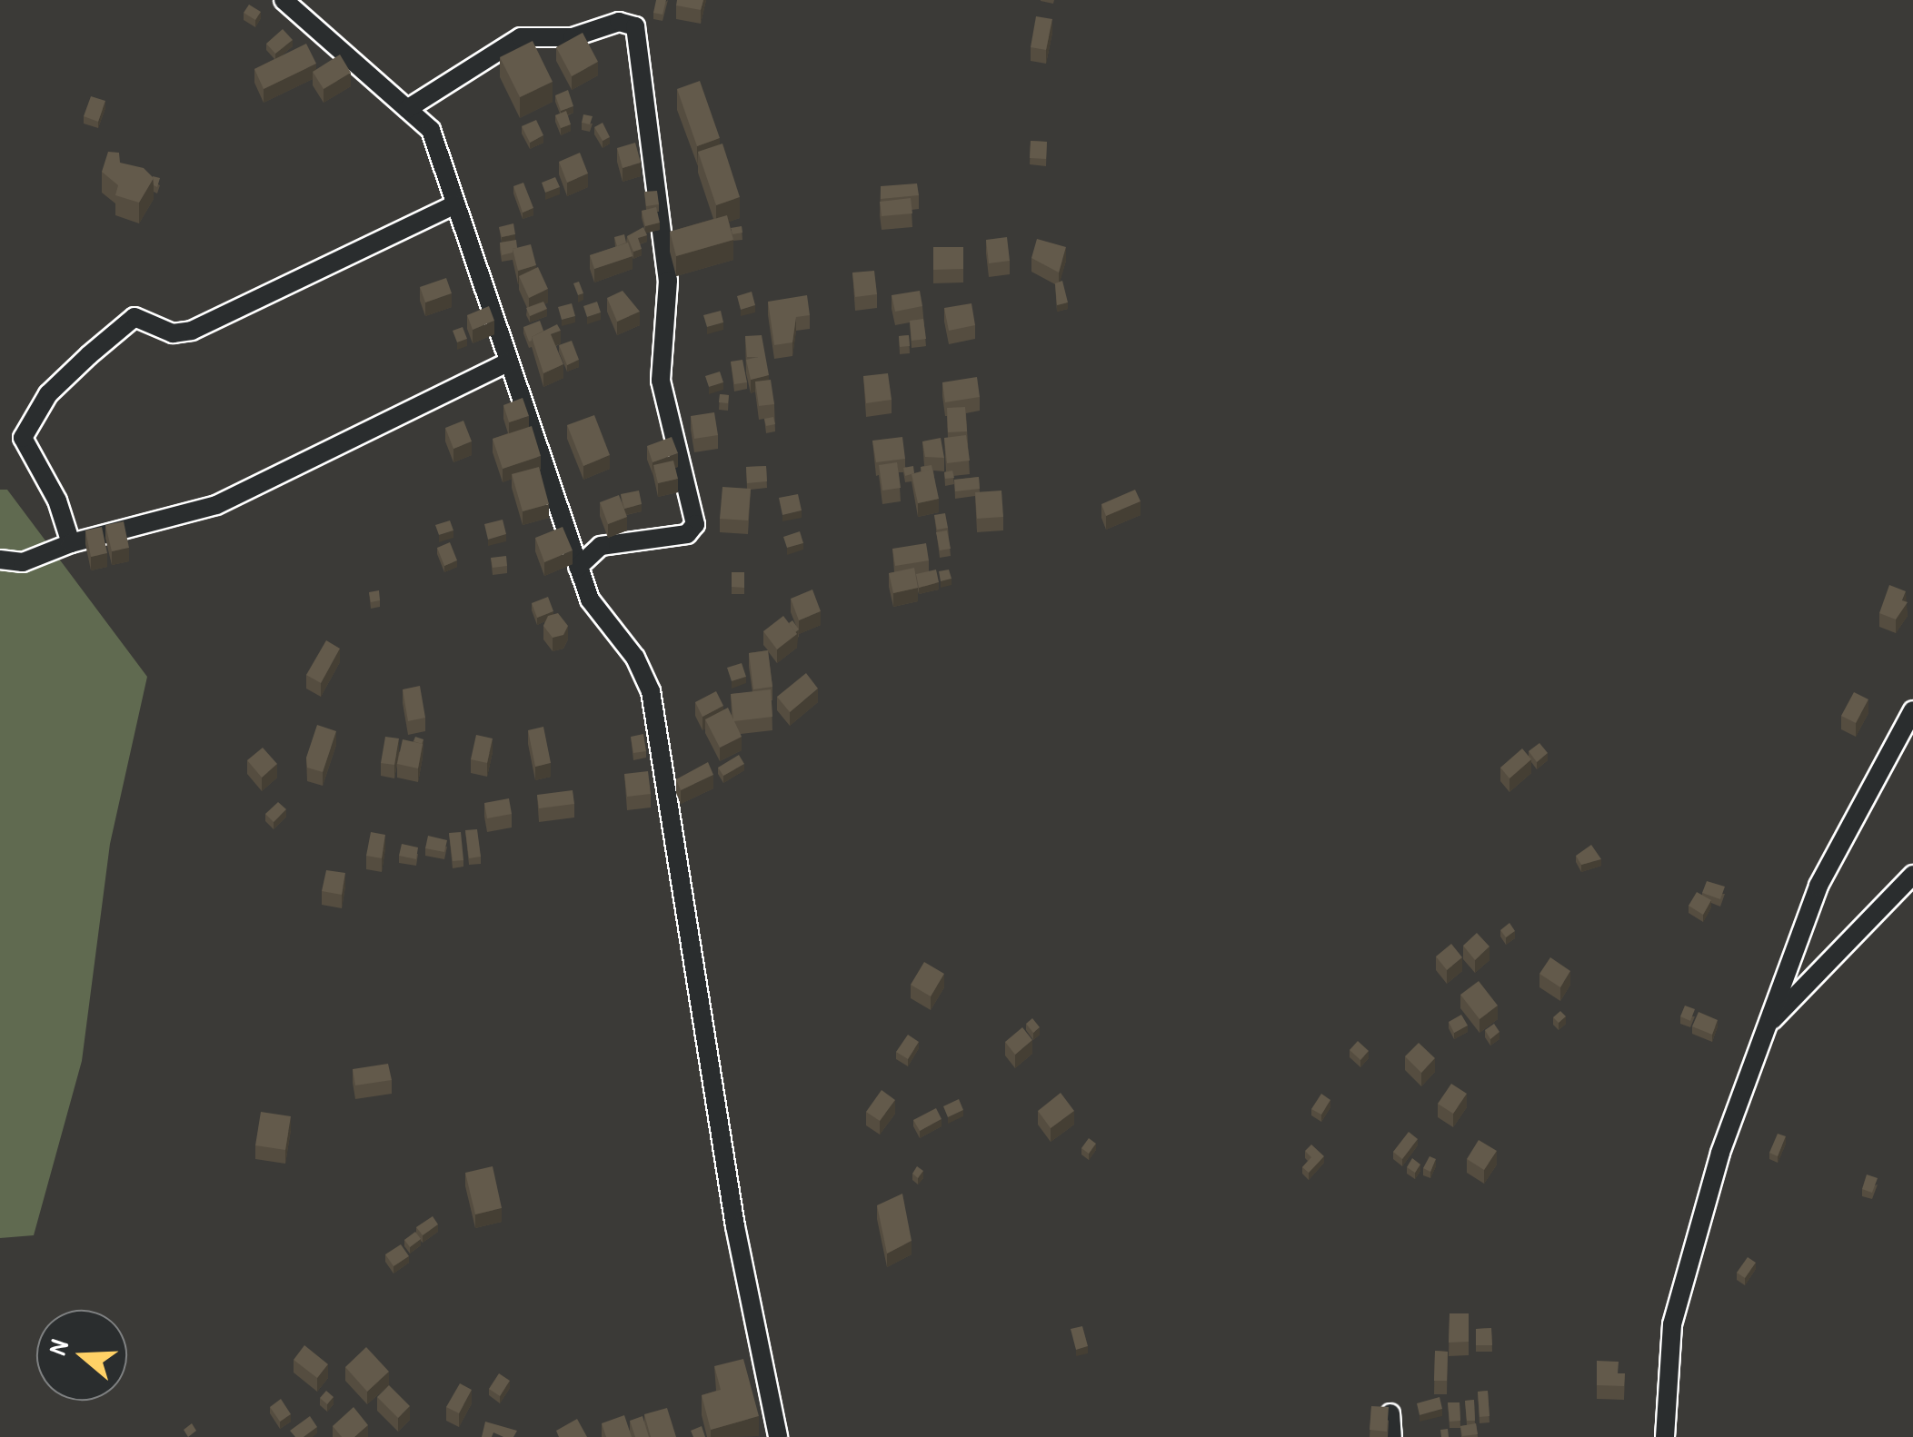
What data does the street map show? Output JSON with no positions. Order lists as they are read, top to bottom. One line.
{"north":"left"}
